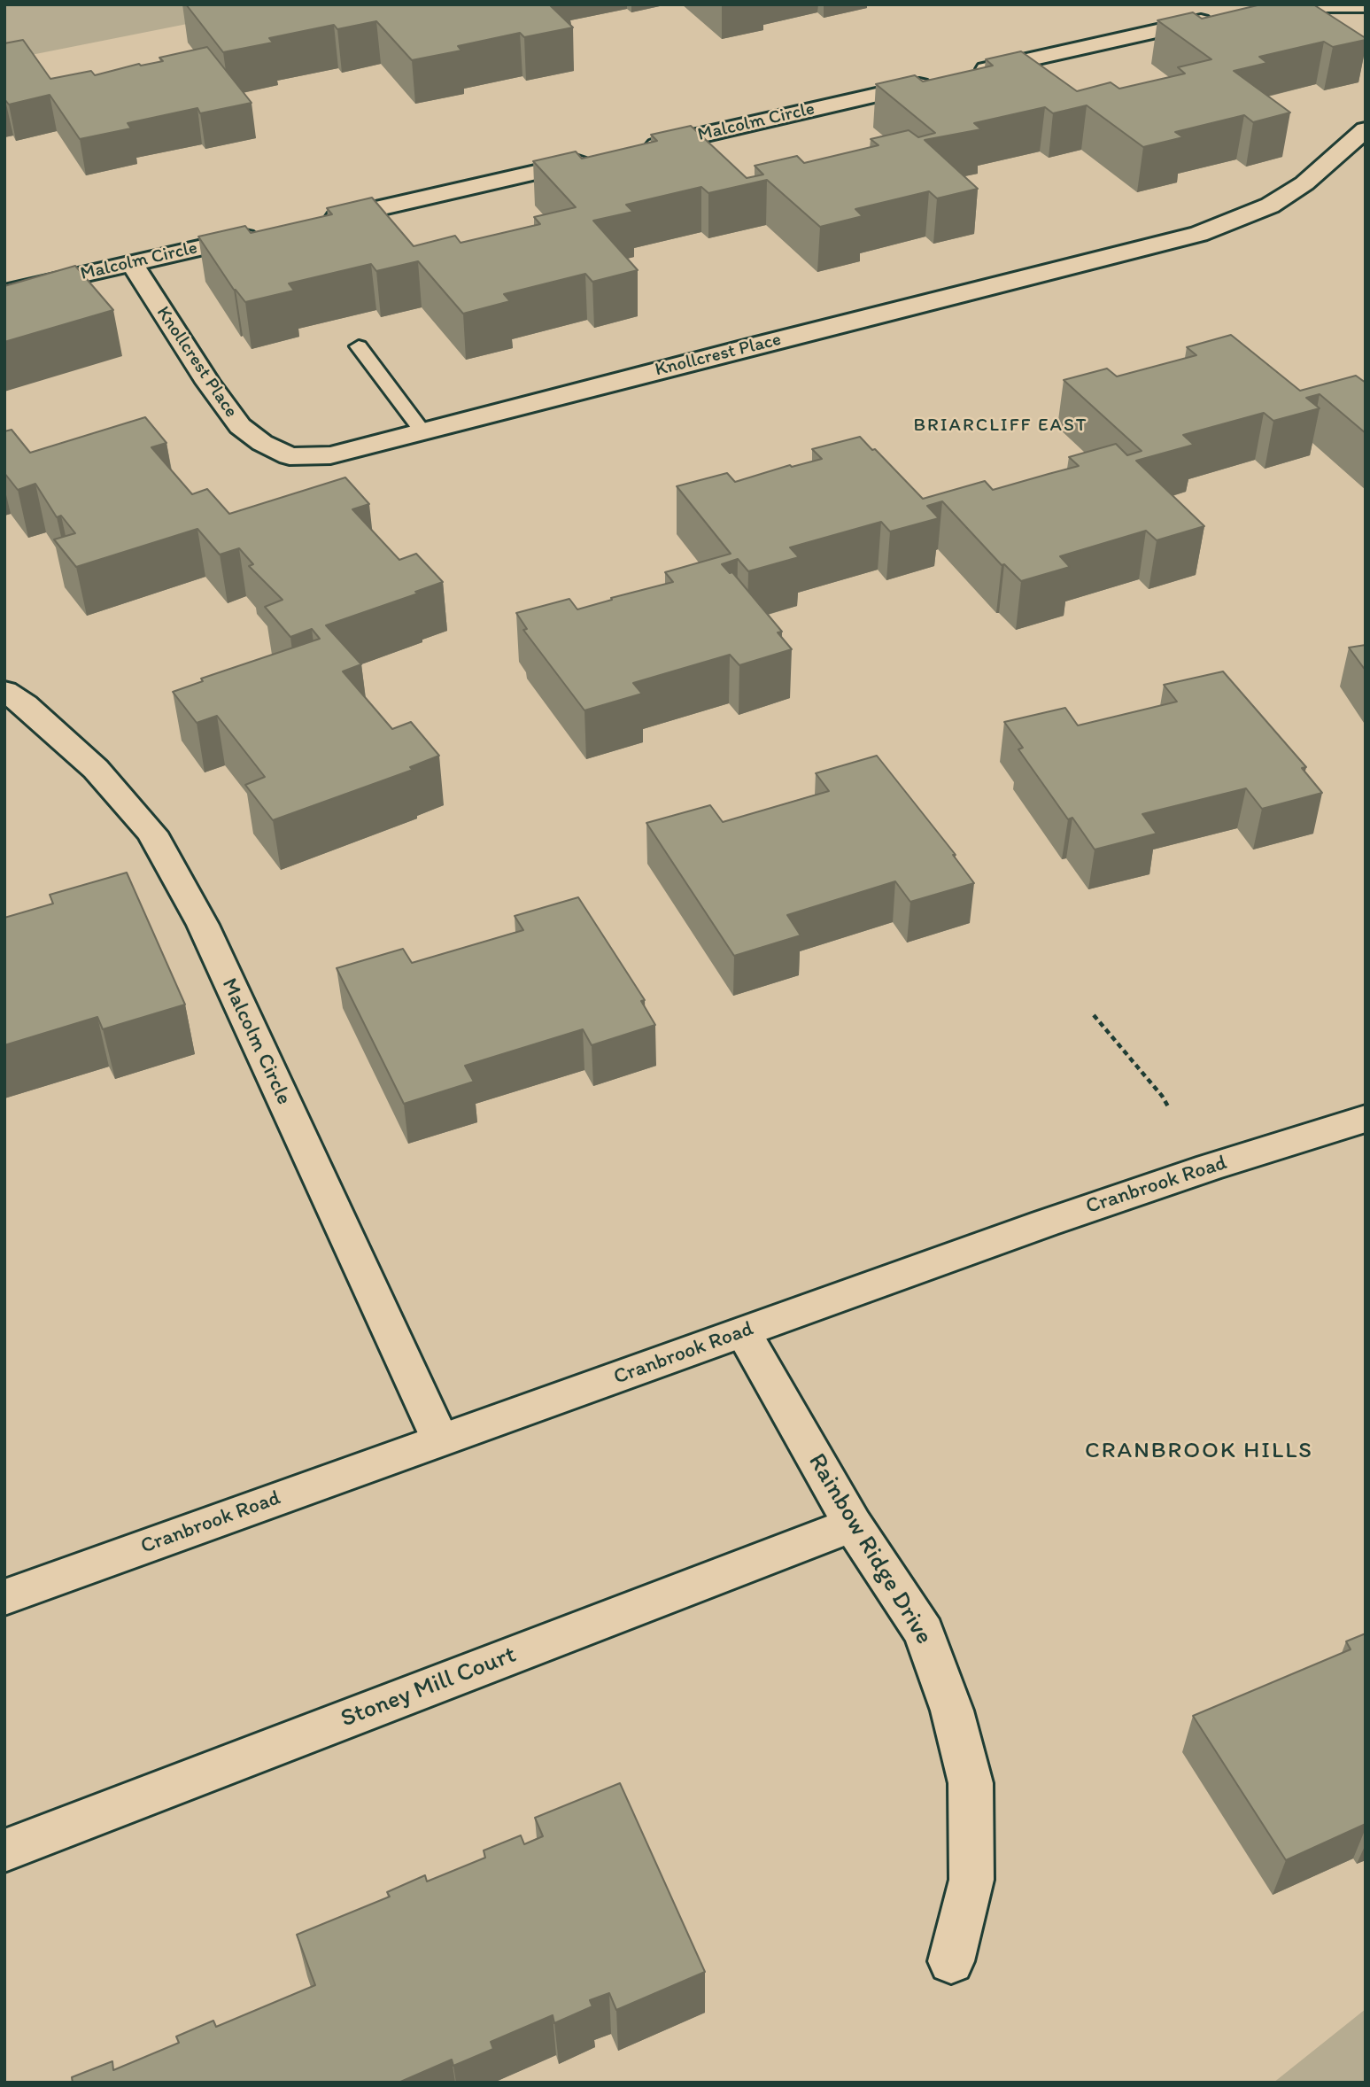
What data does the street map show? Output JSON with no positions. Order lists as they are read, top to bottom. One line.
{"streets":{"street":["Malcolm Circle","Knollcrest Place","Cranbrook Road","Rainbow Ridge Drive","Stoney Mill Court"]},"crossings":[["Malcolm Circle","Knollcrest Place"],["Malcolm Circle","Cranbrook Road"],["Cranbrook Road","Rainbow Ridge Drive"],["Rainbow Ridge Drive","Stoney Mill Court"]],"districts":["BRIARCLIFF EAST","CRANBROOK HILLS"]}
